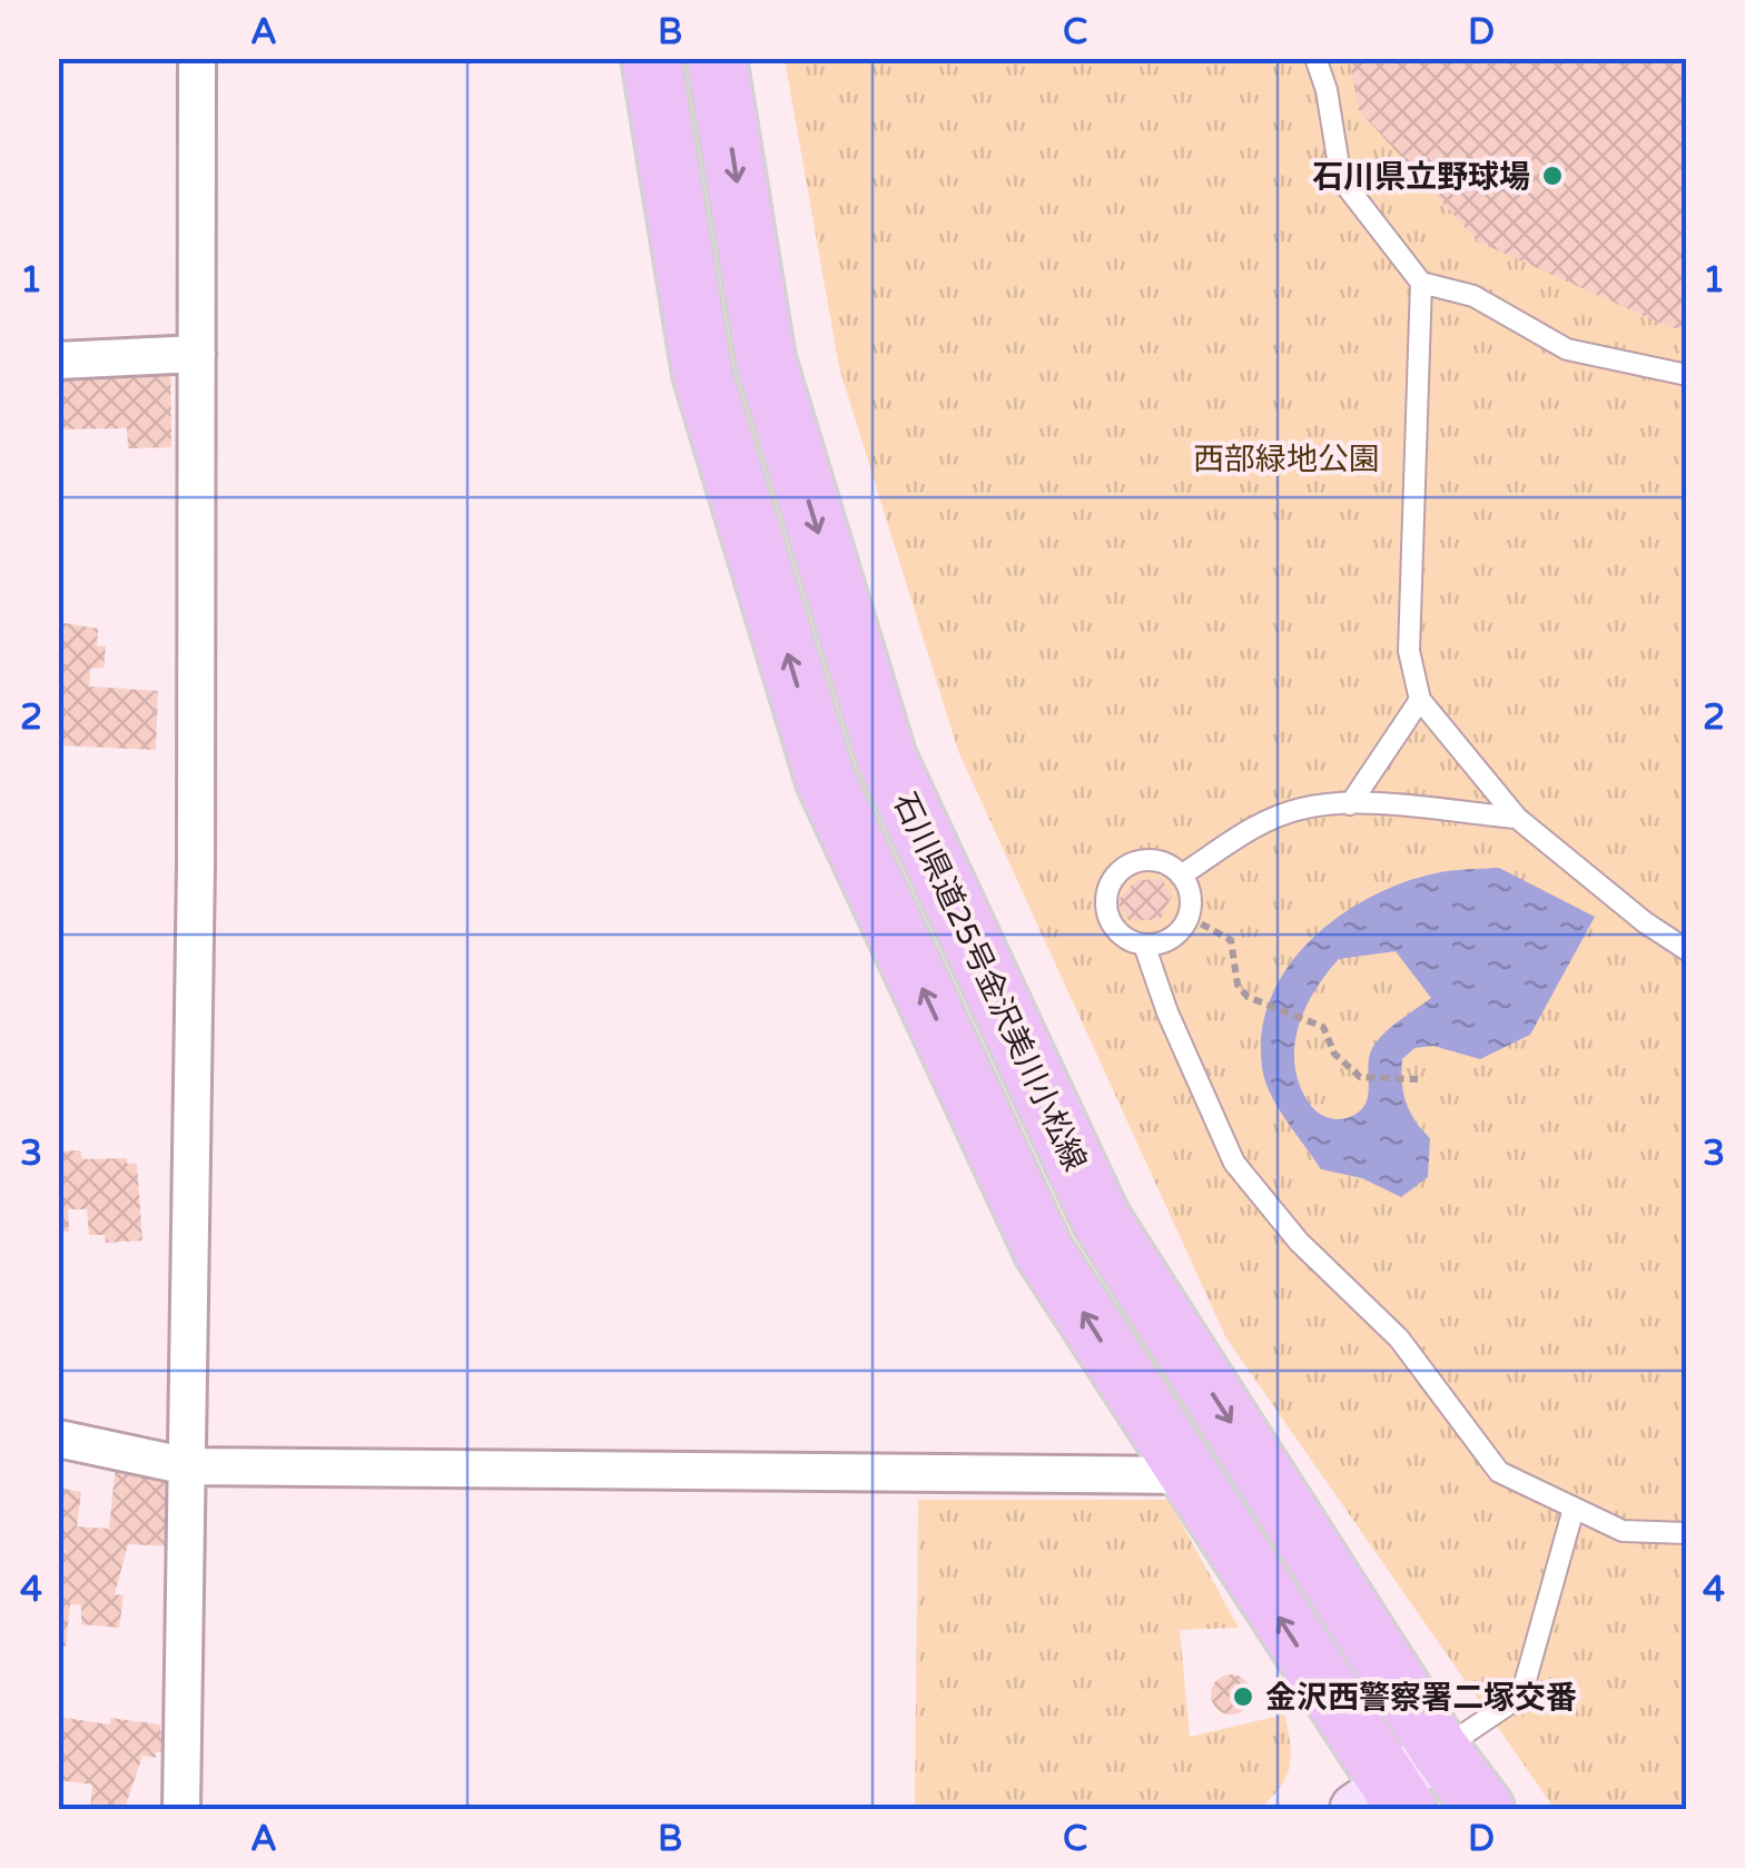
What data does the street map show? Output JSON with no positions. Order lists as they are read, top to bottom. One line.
{"streets":{"main road":["石川県道25号金沢美川小松線"]},"parks":["西部緑地公園"],"places":["石川県立野球場","金沢西警察署二塚交番"],"grid":{"columns":["A","B","C","D"],"rows":["1","2","3","4"]}}
